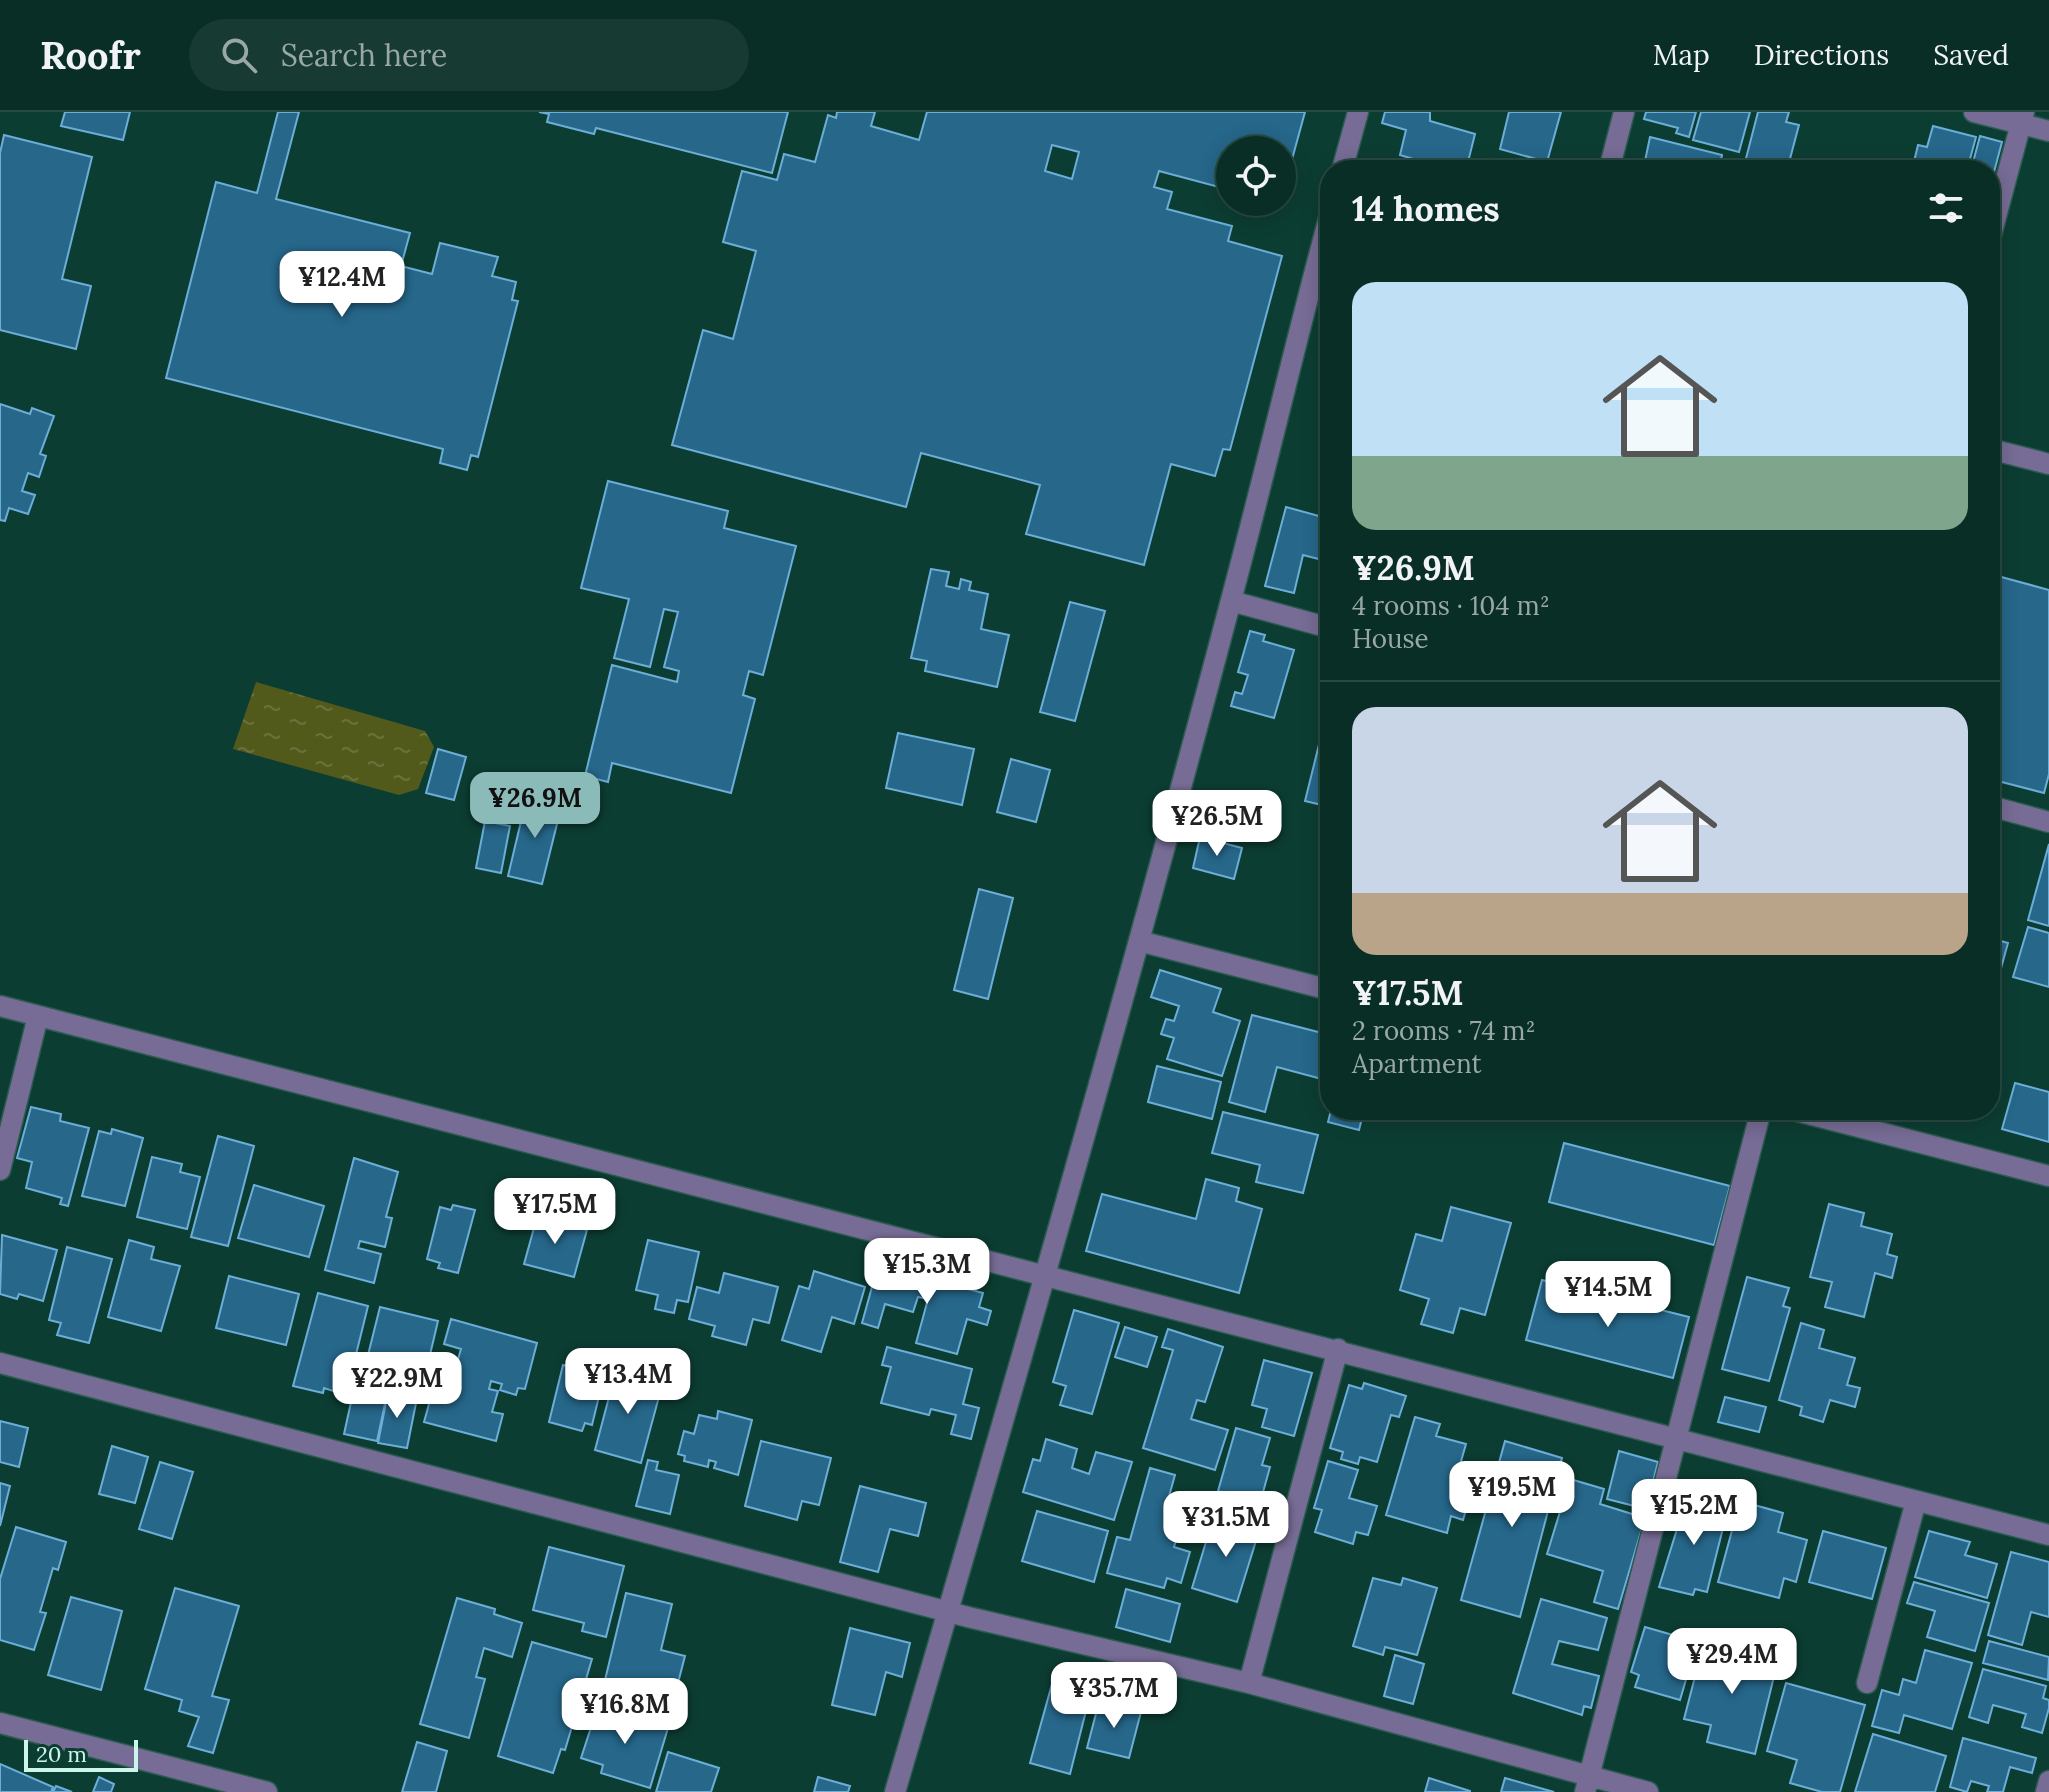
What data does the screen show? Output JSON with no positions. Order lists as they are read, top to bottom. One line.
{"scale_bar":"20 m","page":{"header":"Roofr","search":"Search here","nav":["Map","Directions","Saved"],"heading":"14 homes","price":["¥12.4M","¥26.9M","¥26.5M","¥17.5M","¥15.3M","¥14.5M","¥13.4M","¥22.9M","¥19.5M","¥15.2M","¥31.5M","¥29.4M","¥35.7M","¥16.8M"],"list":[{"name":"¥26.9M","note":"4 rooms · 104 m² · House"},{"name":"¥17.5M","note":"2 rooms · 74 m² · Apartment"}],"scale":"20 m"}}
